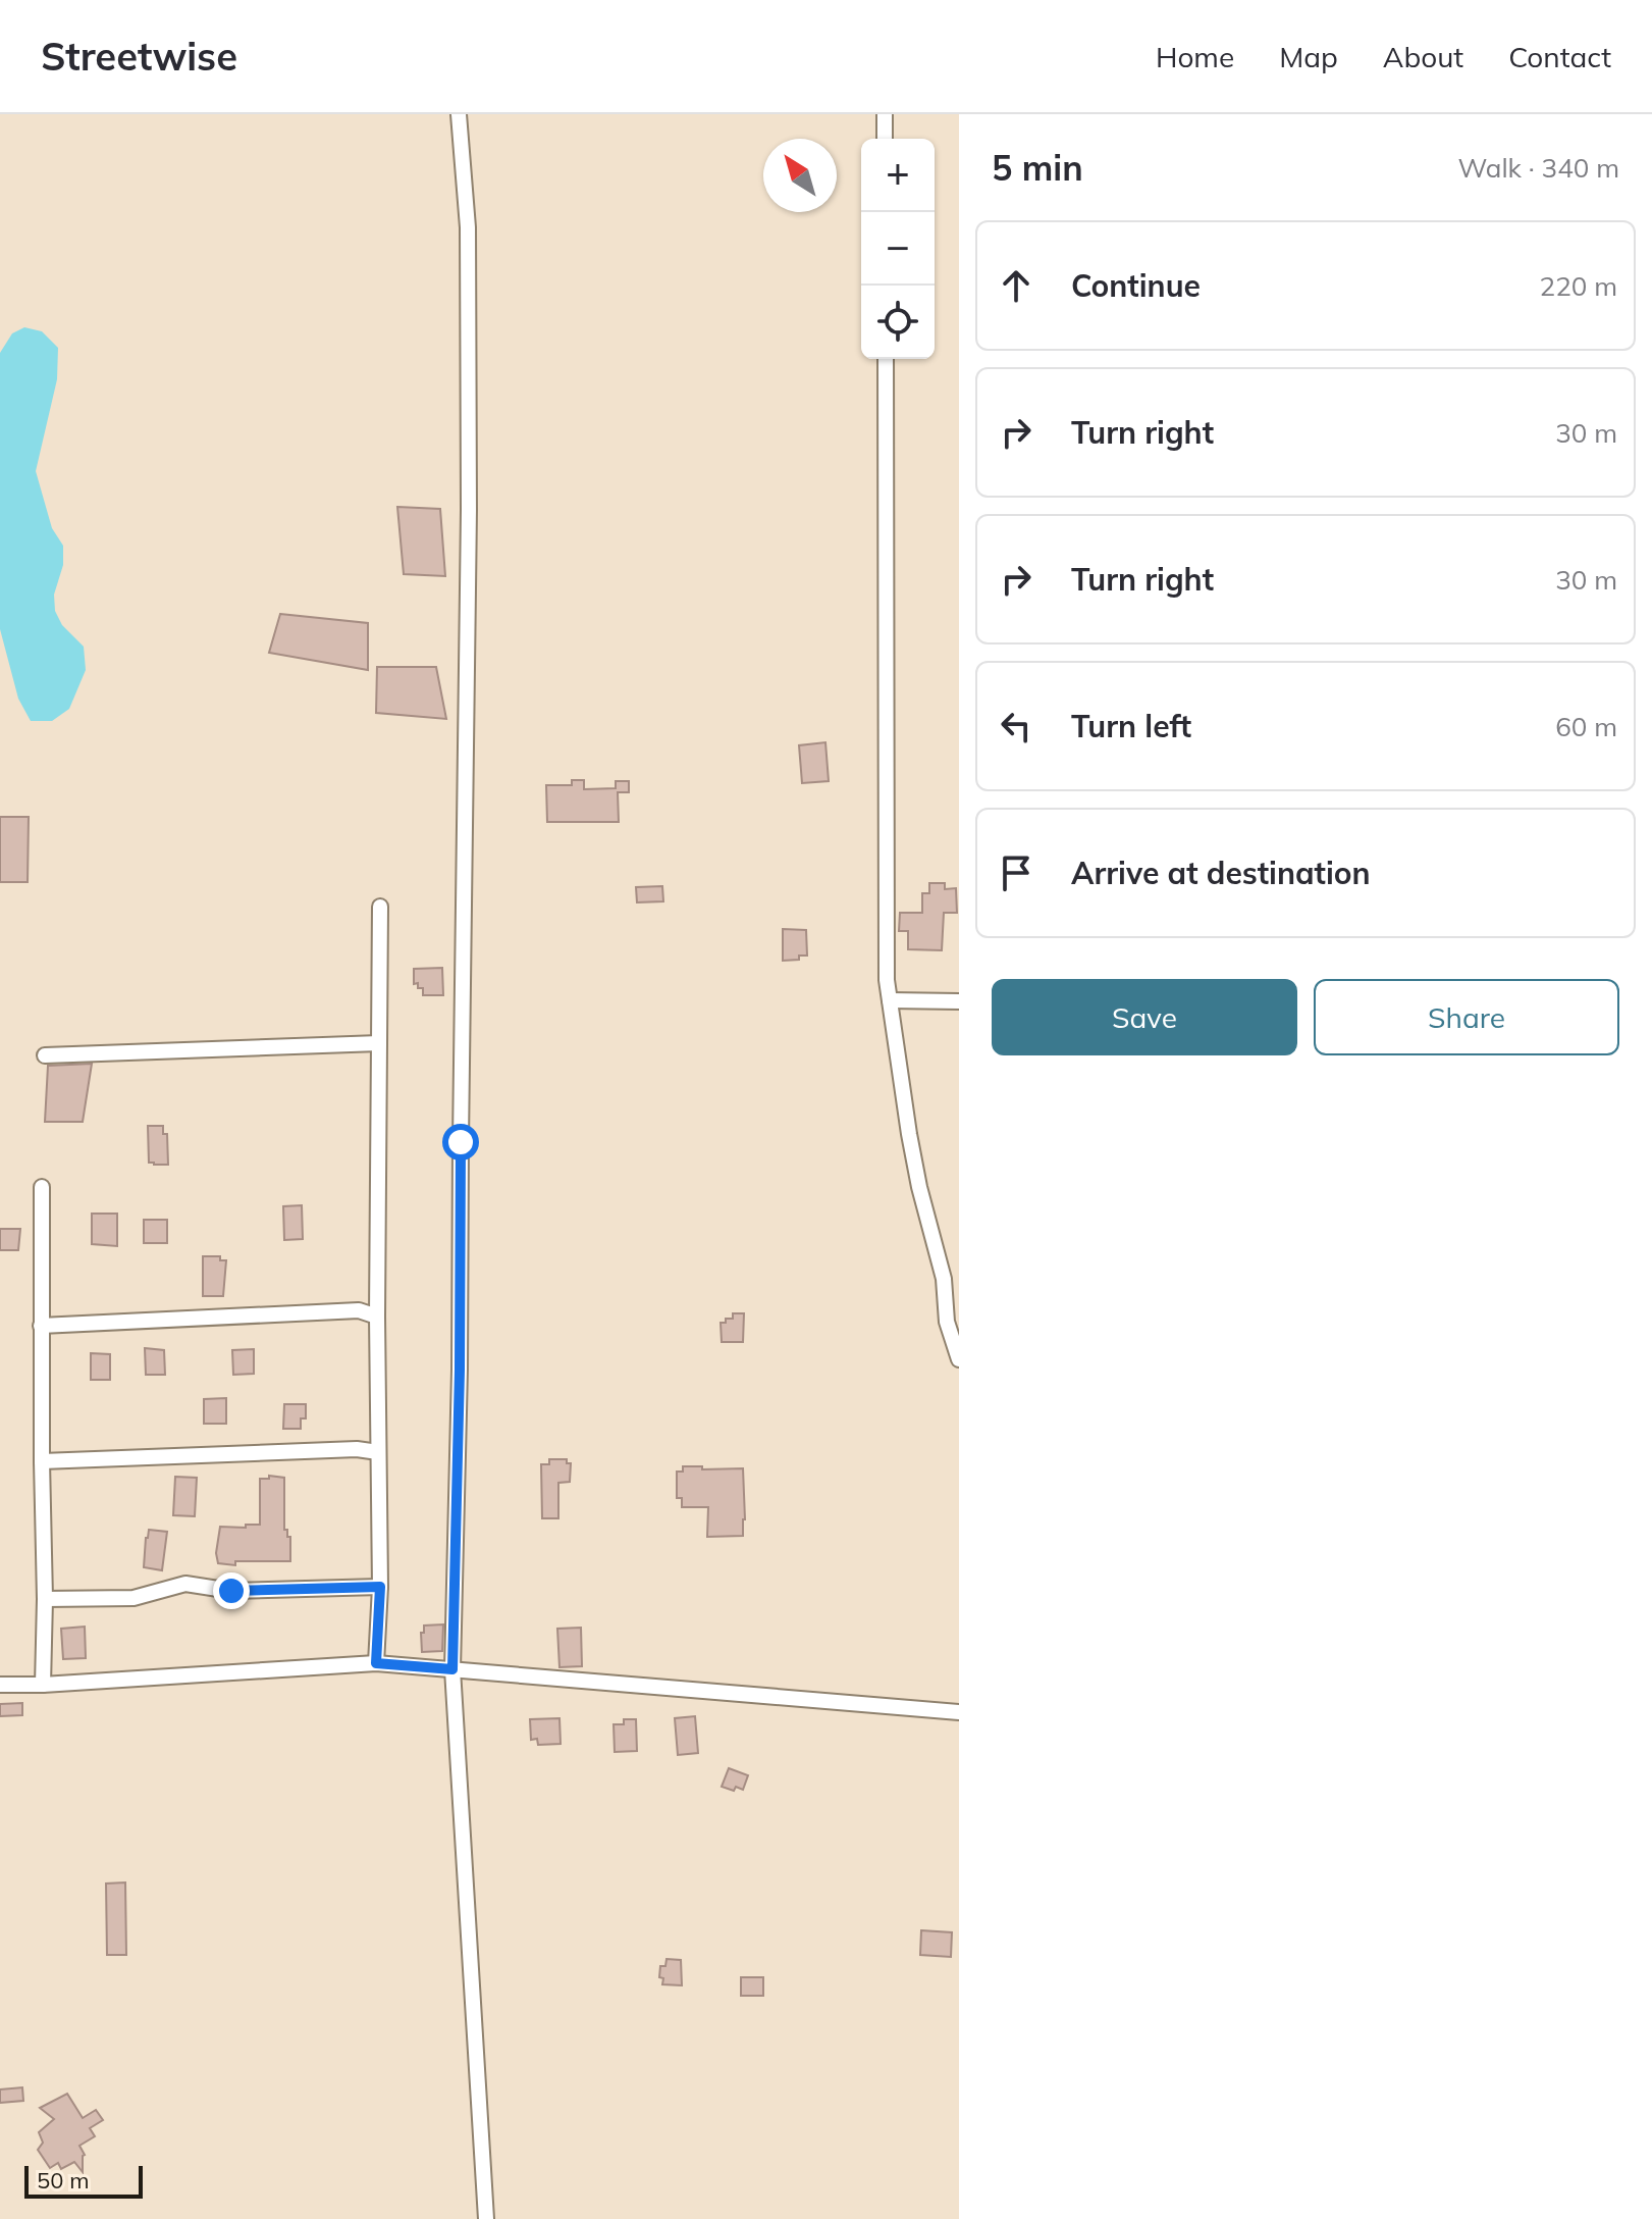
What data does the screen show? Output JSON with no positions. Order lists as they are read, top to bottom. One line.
{"scale_bar":"50 m","north":"top left","page":{"header":"Streetwise","nav":["Home","Map","About","Contact"],"heading":["5 min","Walk · 340 m"],"map_buttons":["+","−"],"list":[["Continue","220 m"],["Turn right","30 m"],["Turn right","30 m"],["Turn left","60 m"],"Arrive at destination"],"buttons":["Save","Share"],"scale":"50 m"}}
